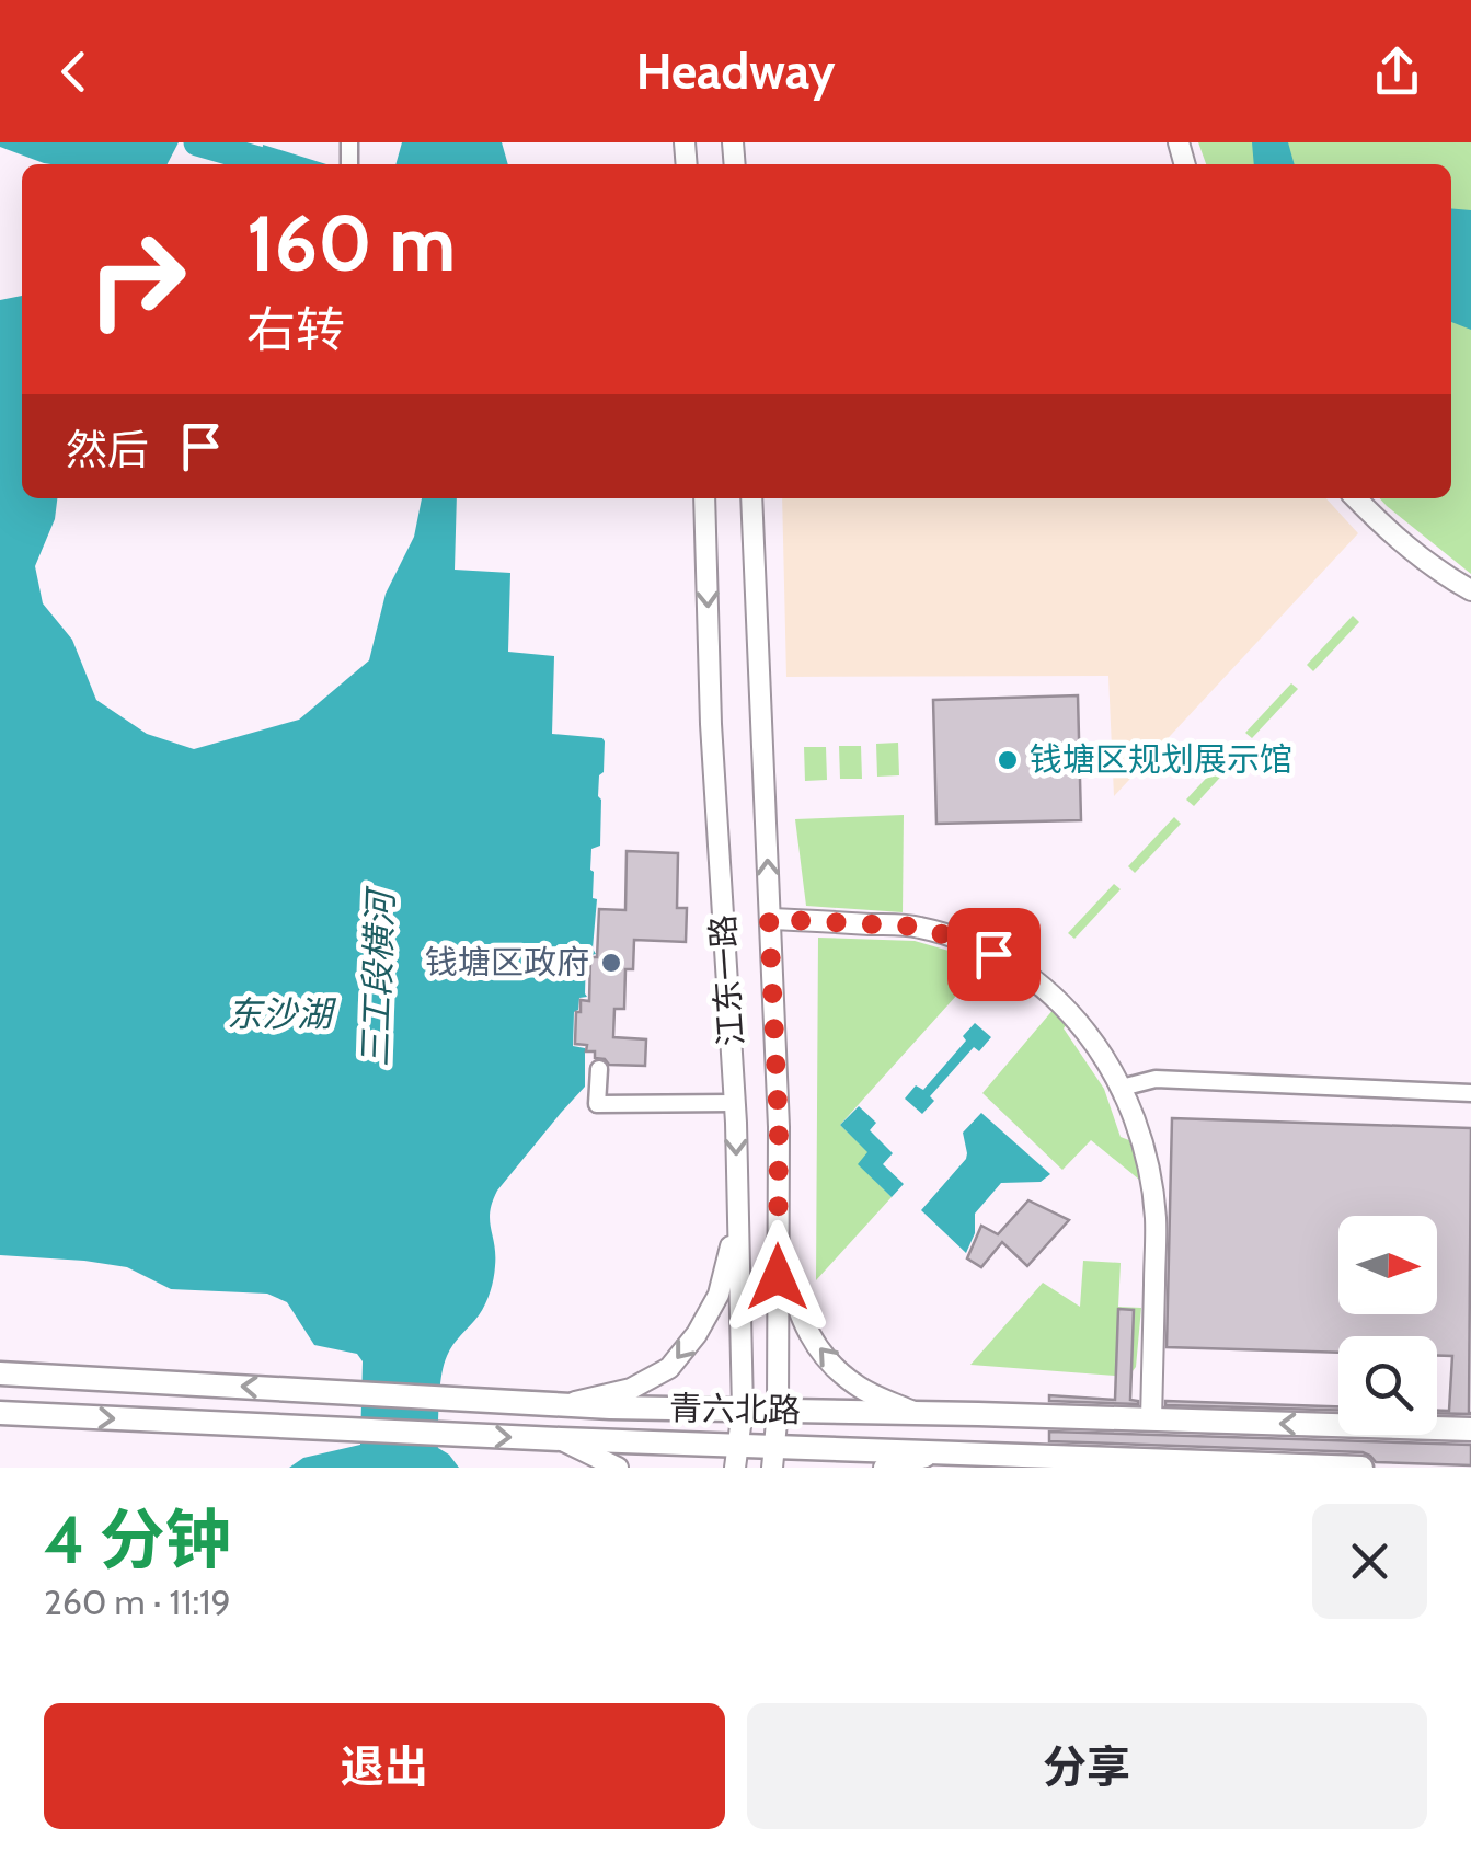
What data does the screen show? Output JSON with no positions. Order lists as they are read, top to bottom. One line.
{"streets":{"main road":["江东一路","青六北路"]},"crossings":[["江东一路","青六北路"]],"water":["三工段横河","东沙湖"],"places":["钱塘区规划展示馆","钱塘区政府"],"north":"right","page":{"header":"Headway","turn":["160 m","右转"],"then":"然后","heading":["4 分钟","260 m · 11:19"],"buttons":["退出","分享"]}}
